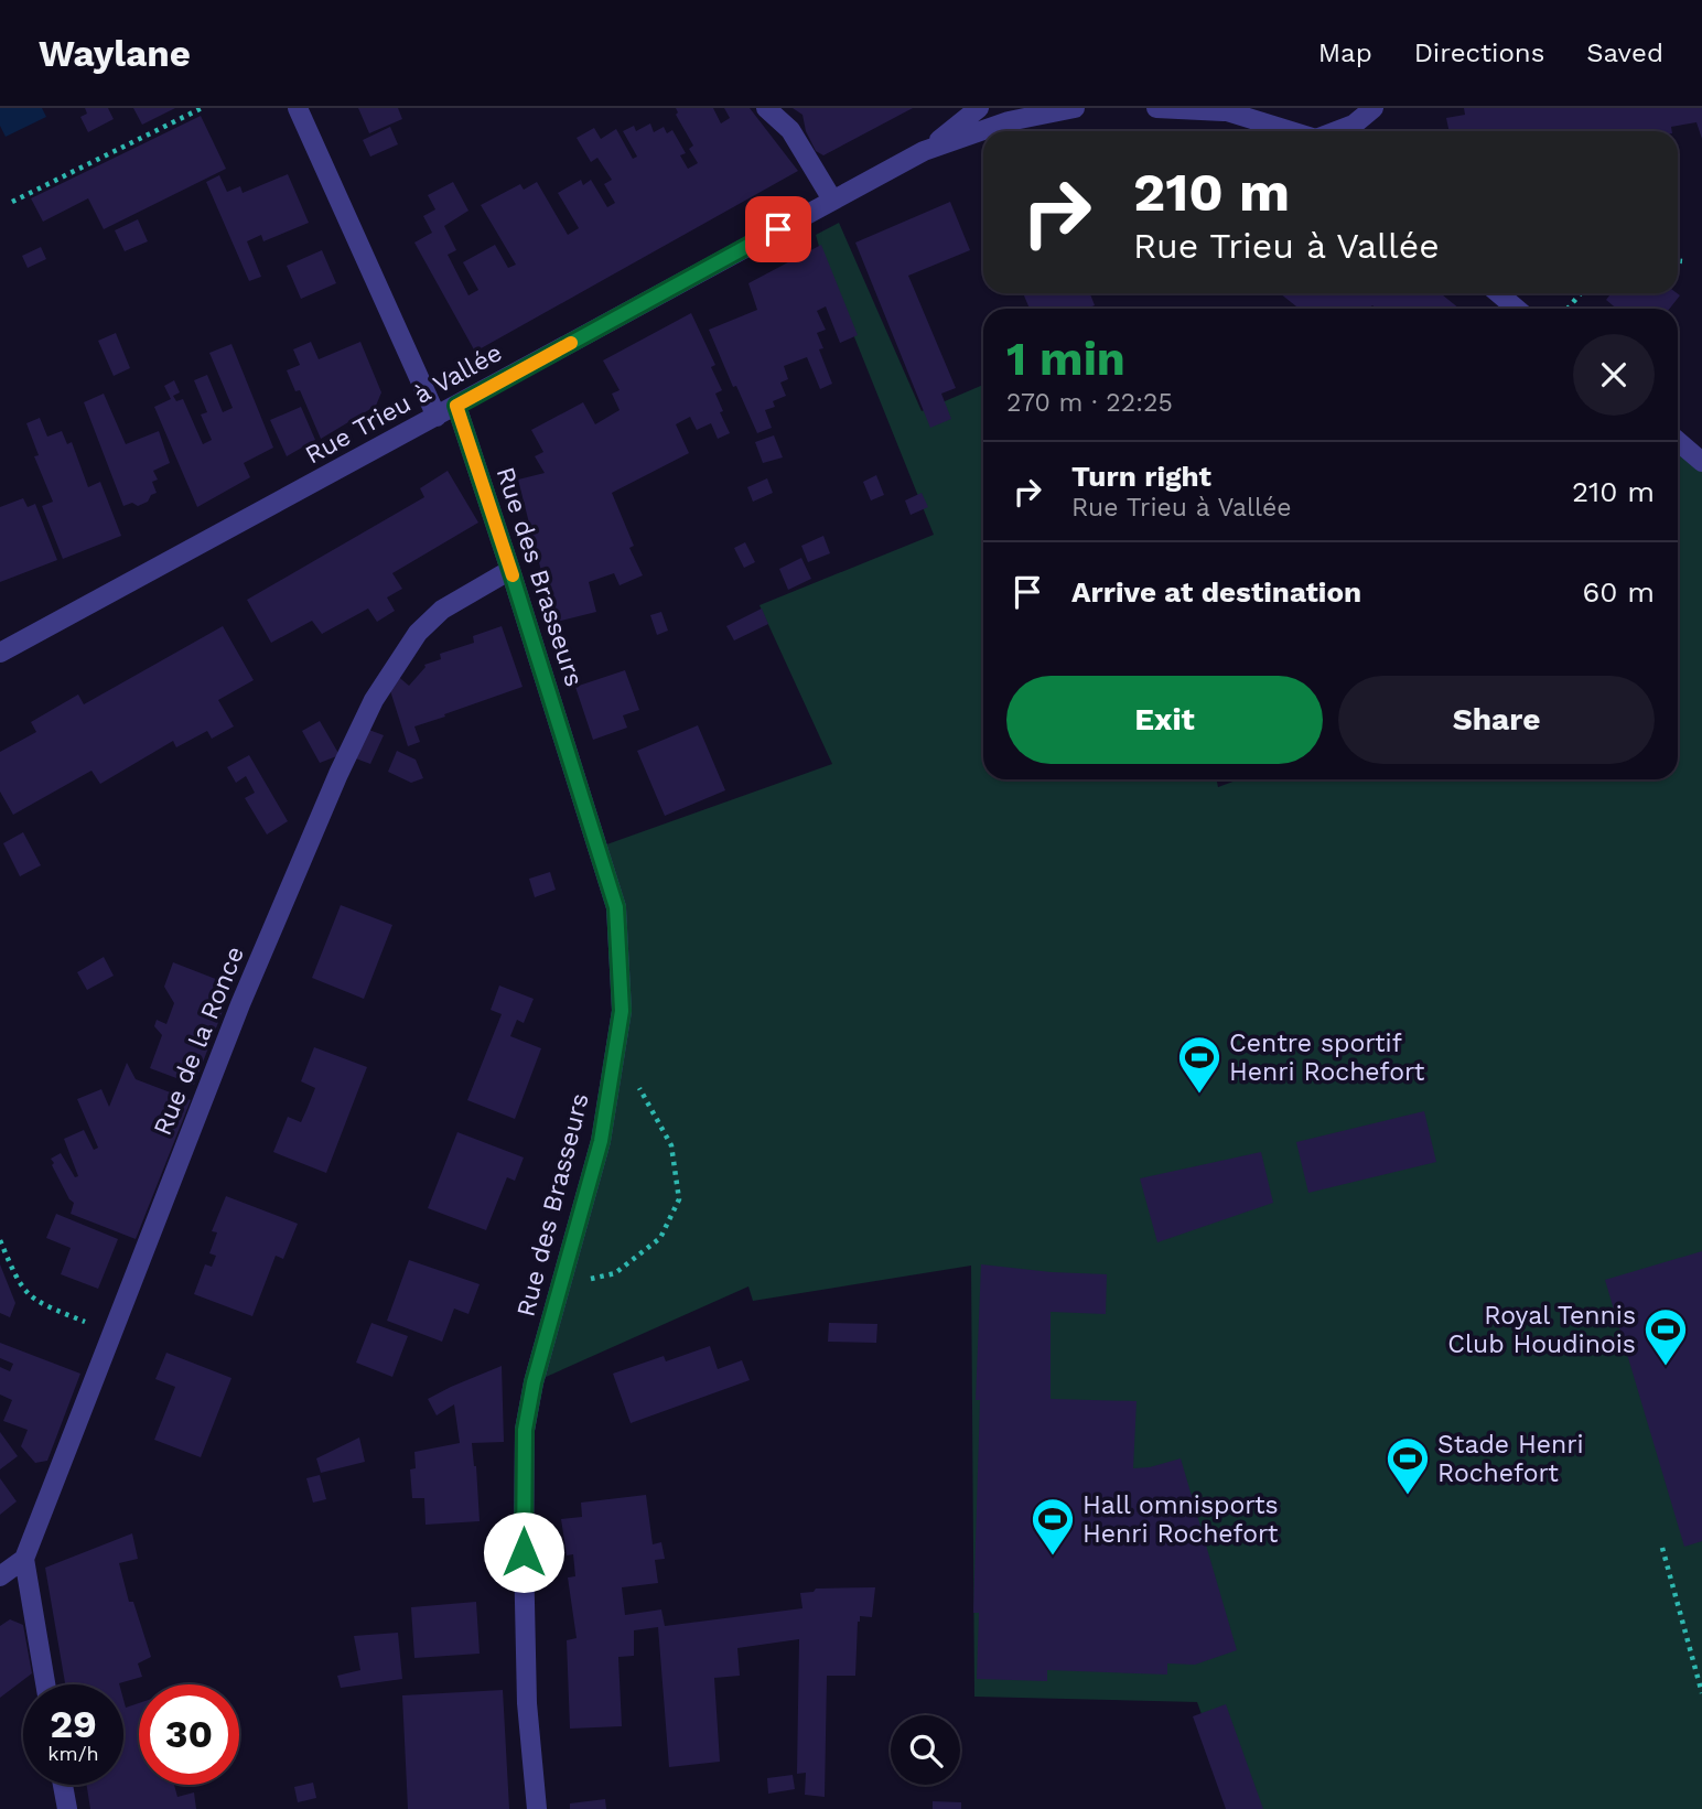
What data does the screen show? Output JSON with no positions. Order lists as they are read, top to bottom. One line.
{"streets":{"street":["Rue Trieu à Vallée","Rue des Brasseurs","Rue de la Ronce"]},"crossings":[["Rue Trieu à Vallée","Rue des Brasseurs"],["Rue des Brasseurs","Rue de la Ronce"]],"places":{"sports":["Centre sportif Henri Rochefort","Royal Tennis Club Houdinois","Stade Henri Rochefort","Hall omnisports Henri Rochefort"]},"page":{"header":"Waylane","nav":["Map","Directions","Saved"],"turn":["210 m","Rue Trieu à Vallée"],"heading":["1 min","270 m · 22:25"],"list":[{"name":"Turn right","note":"Rue Trieu à Vallée","value":"210 m"},{"name":"Arrive at destination","value":"60 m"}],"buttons":["Exit","Share"],"speed":"29 km/h","limit":"30"}}
